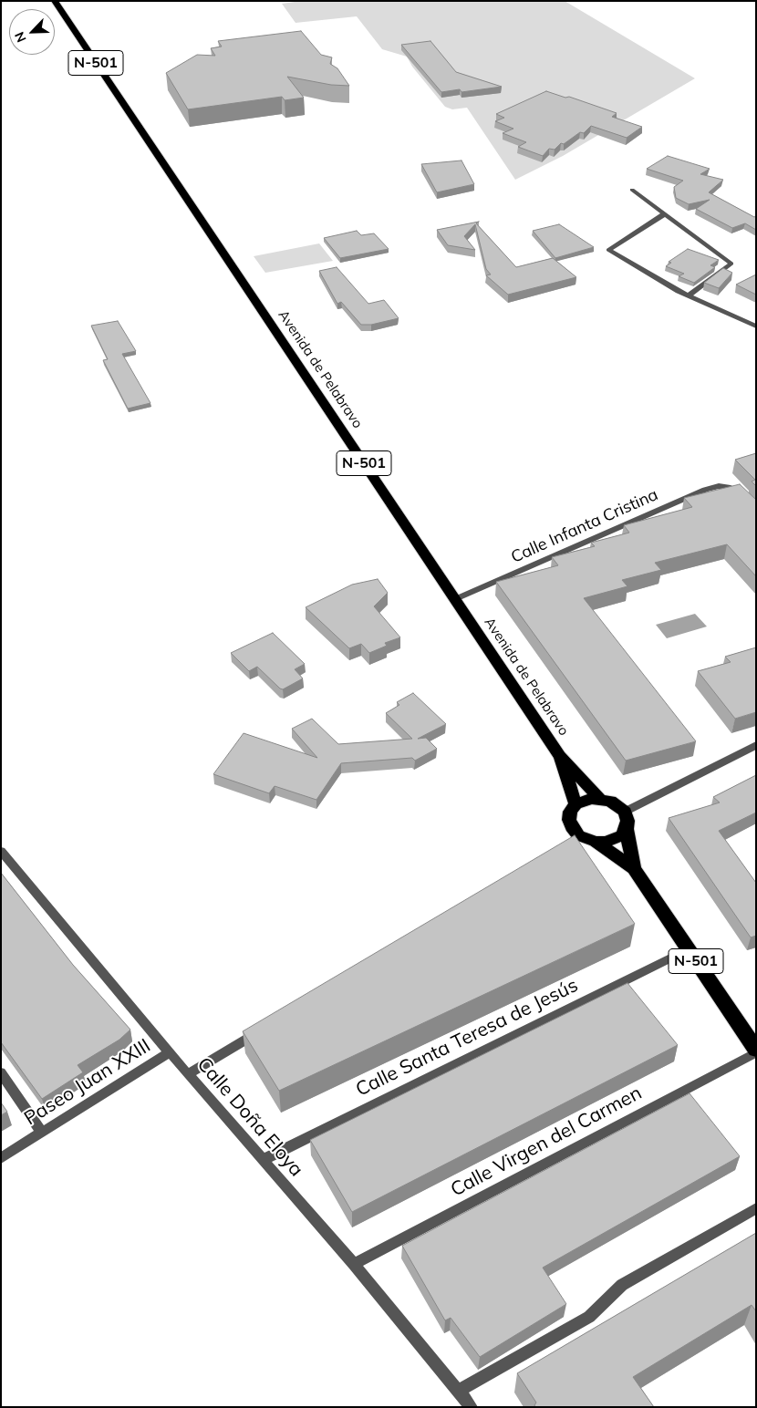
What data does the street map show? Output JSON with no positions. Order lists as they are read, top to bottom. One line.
{"streets":{"highway":["N-501","Avenida de Pelabravo"],"street":["Calle Infanta Cristina","Calle Santa Teresa de Jesús","Paseo Juan XXIII","Calle Doña Eloya","Calle Virgen del Carmen"]},"crossings":[["N-501","Avenida de Pelabravo"],["N-501","Calle Santa Teresa de Jesús"],["N-501","Calle Virgen del Carmen"],["Avenida de Pelabravo","Calle Infanta Cristina"],["Calle Santa Teresa de Jesús","Calle Doña Eloya"],["Paseo Juan XXIII","Calle Doña Eloya"],["Calle Doña Eloya","Calle Virgen del Carmen"]],"north":"bottom left"}
